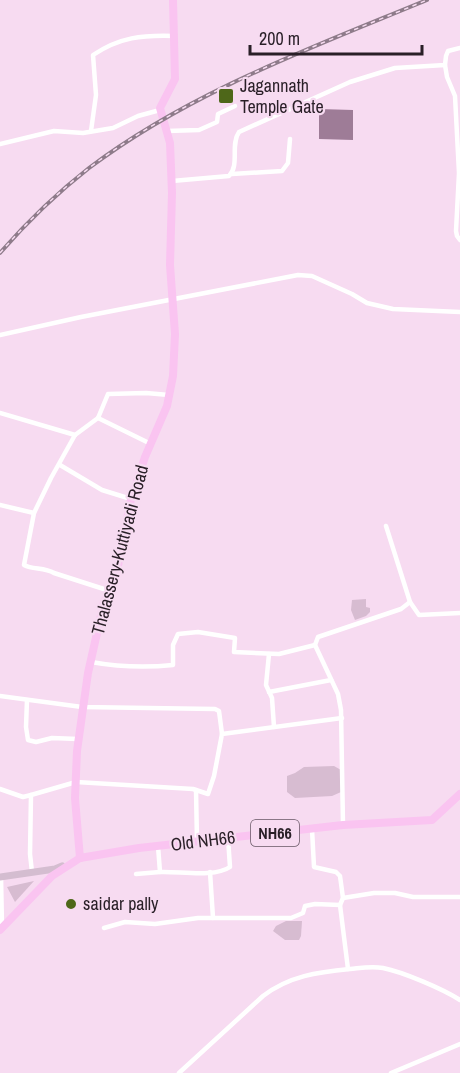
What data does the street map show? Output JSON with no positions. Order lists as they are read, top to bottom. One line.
{"streets":{"main road":["Thalassery-Kuttiyadi Road","NH66","Old NH66"]},"crossings":[["Thalassery-Kuttiyadi Road","Old NH66"]],"places":{"transit":["Jagannath Temple Gate"],"other":["saidar pally"]},"scale_bar":"200 m"}
